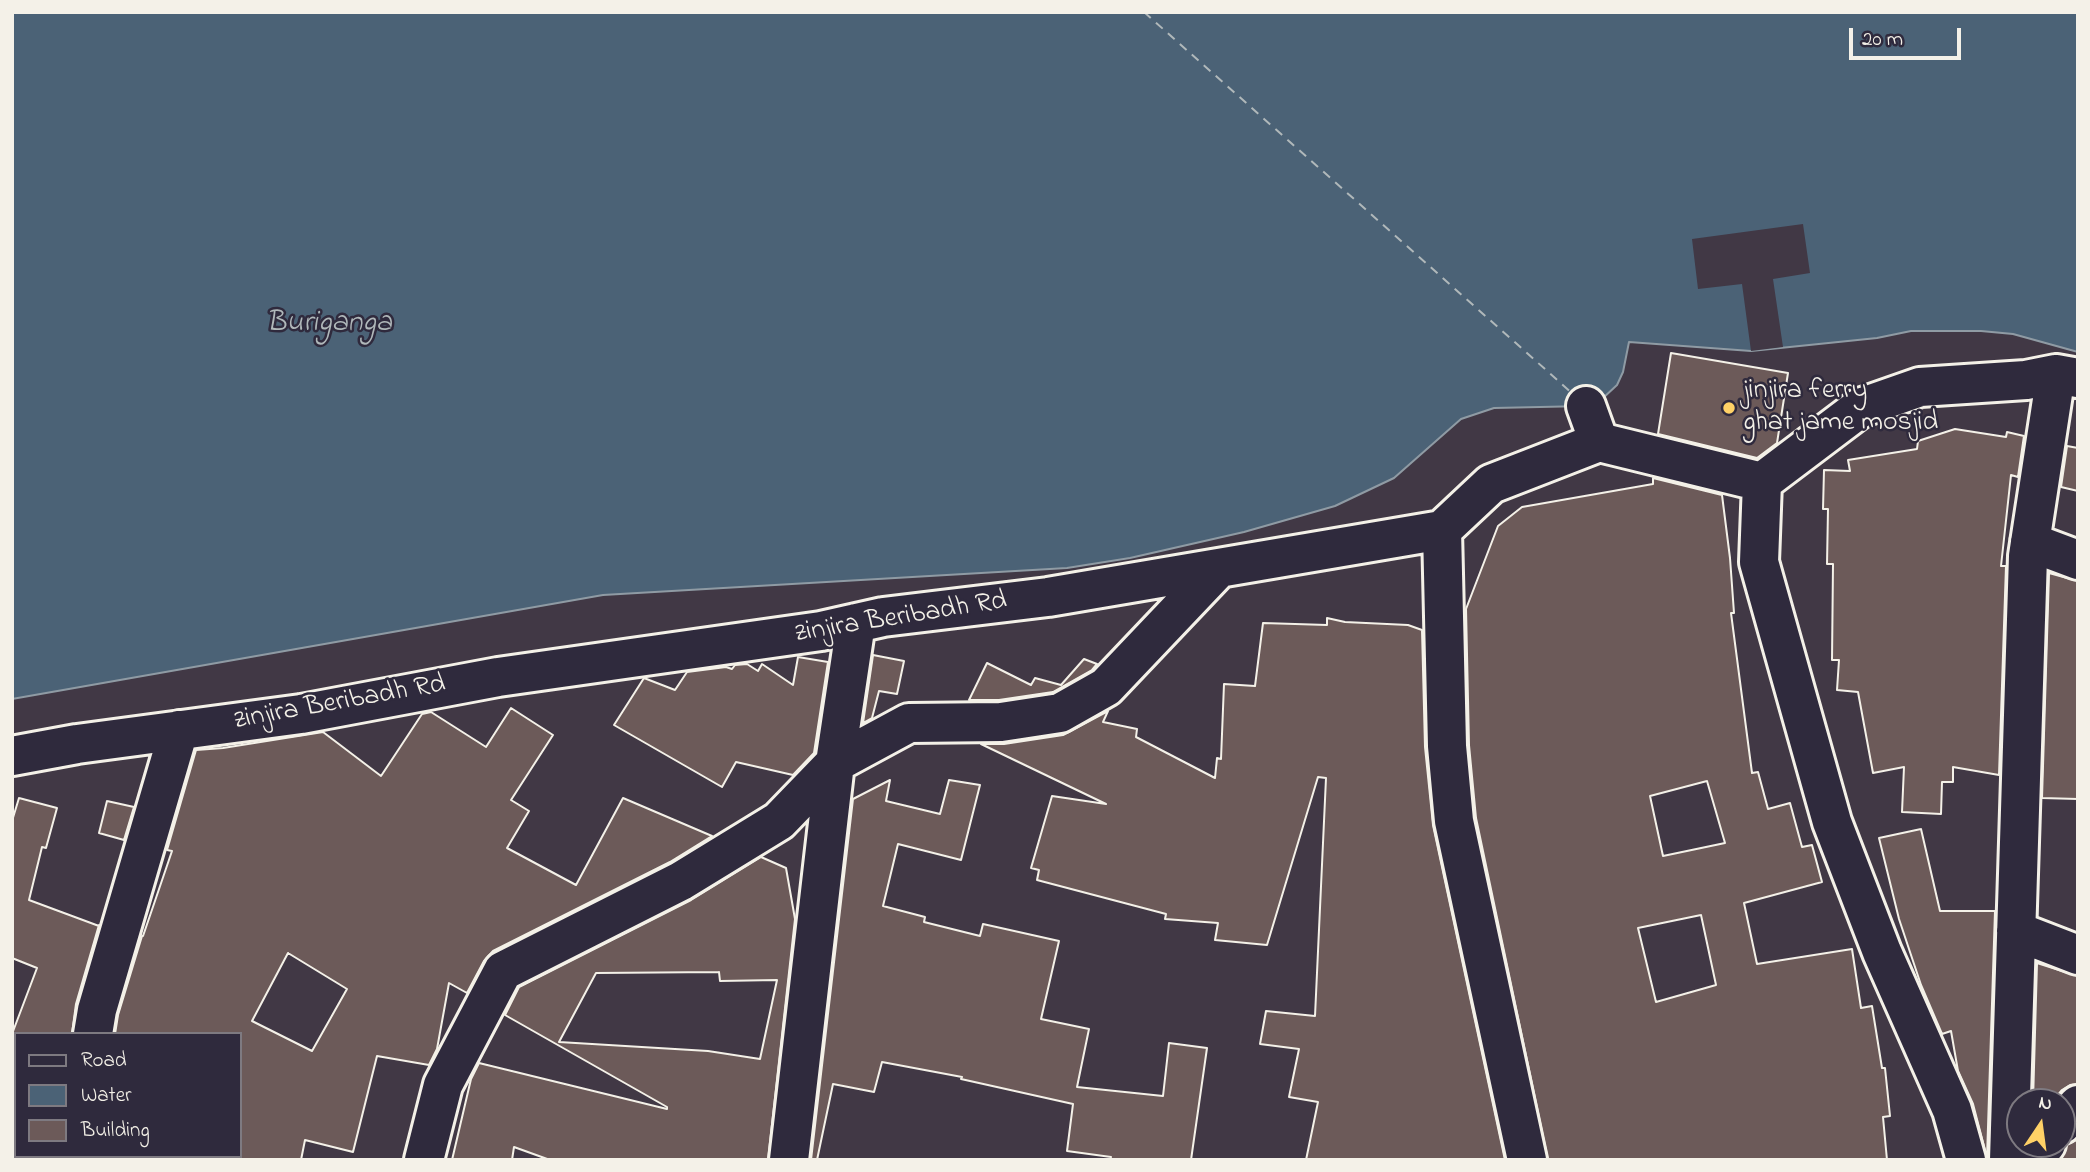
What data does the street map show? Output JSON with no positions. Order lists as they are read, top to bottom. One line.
{"streets":{"street":["zinjira Beribadh Rd"]},"water":["Buriganga"],"places":["jinjira ferry ghat jame mosjid"],"legend":["Road","Water","Building"],"scale_bar":"20 m","north":"top"}
